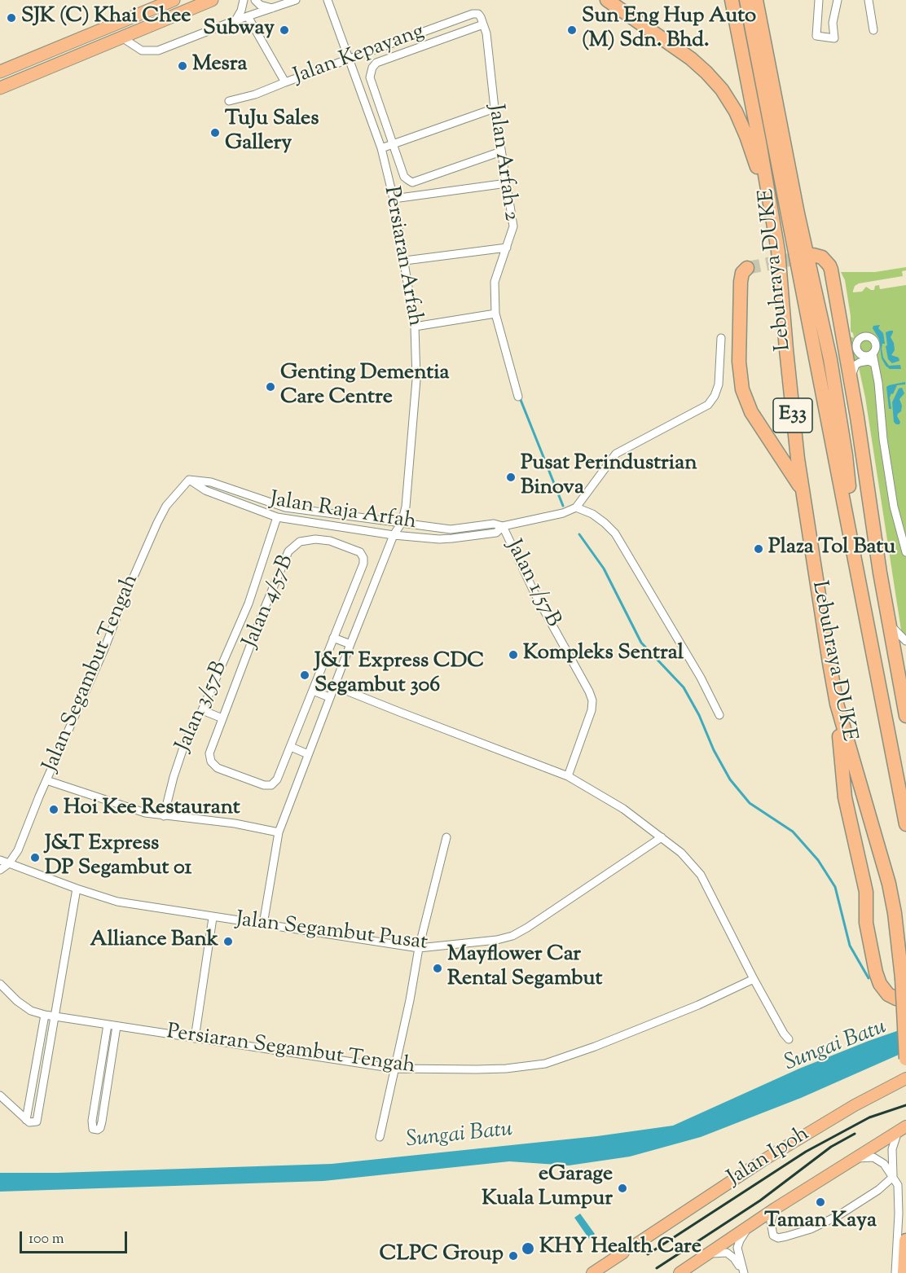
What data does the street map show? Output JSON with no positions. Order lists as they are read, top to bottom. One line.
{"streets":{"highway":["Lebuhraya DUKE","E33"],"main road":["Jalan Ipoh"],"street":["Jalan Kepayang","Jalan Arfah 2","Persiaran Arfah","Jalan Raja Arfah","Jalan 1/57B","Jalan 4/57B","Jalan Segambut Tengah","Jalan 3/57B","Jalan Segambut Pusat","Persiaran Segambut Tengah"]},"crossings":[["Jalan Kepayang","Jalan Arfah 2"],["Jalan Kepayang","Persiaran Arfah"],["Persiaran Arfah","Jalan Raja Arfah"],["Jalan Raja Arfah","Jalan 1/57B"],["Jalan Raja Arfah","Jalan Segambut Tengah"],["Jalan Raja Arfah","Jalan 3/57B"],["Jalan Segambut Tengah","Jalan Segambut Pusat"]],"water":["Sungai Batu"],"places":["SJK (C) Khai Chee","Subway","Sun Eng Hup Auto (M) Sdn. Bhd.","Mesra","TuJu Sales Gallery","Genting Dementia Care Centre","Pusat Perindustrian Binova","Plaza Tol Batu","Kompleks Sentral","J&T Express CDC Segambut 306","Hoi Kee Restaurant","J&T Express DP Segambut 01","Alliance Bank","Mayflower Car Rental Segambut","eGarage Kuala Lumpur","Taman Kaya","KHY Health Care","CLPC Group"],"scale_bar":"100 m"}
